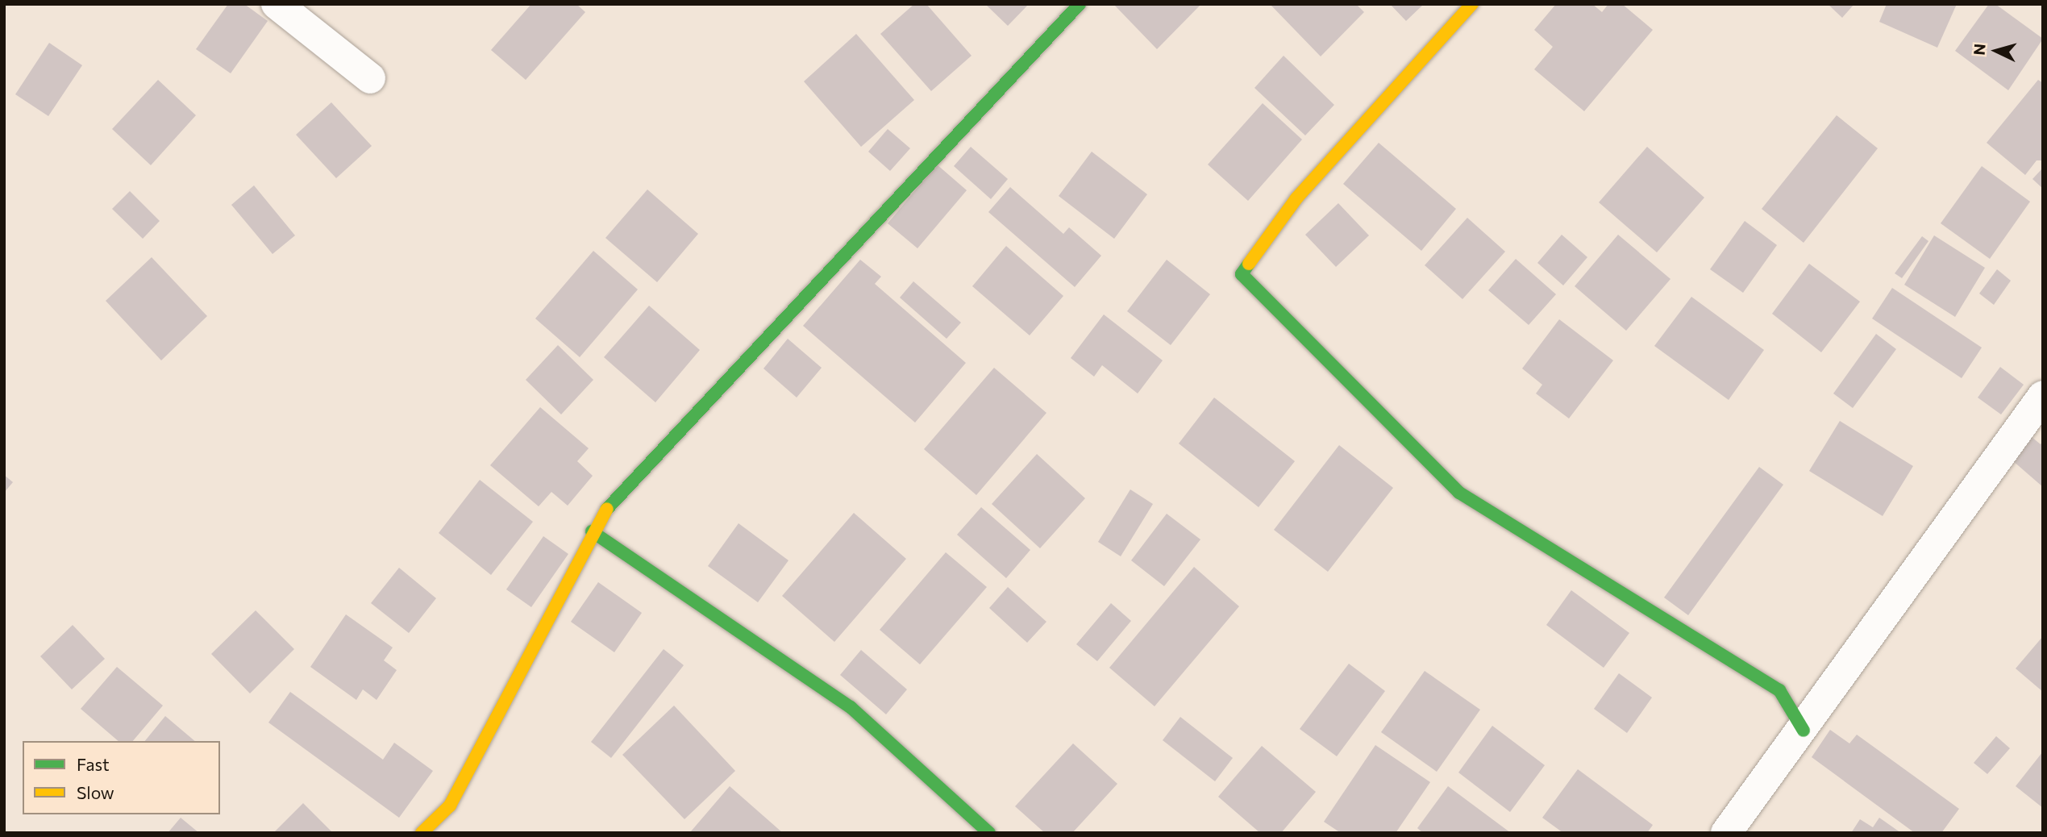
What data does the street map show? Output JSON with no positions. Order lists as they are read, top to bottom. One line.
{"legend":["Fast","Slow"],"north":"left"}
